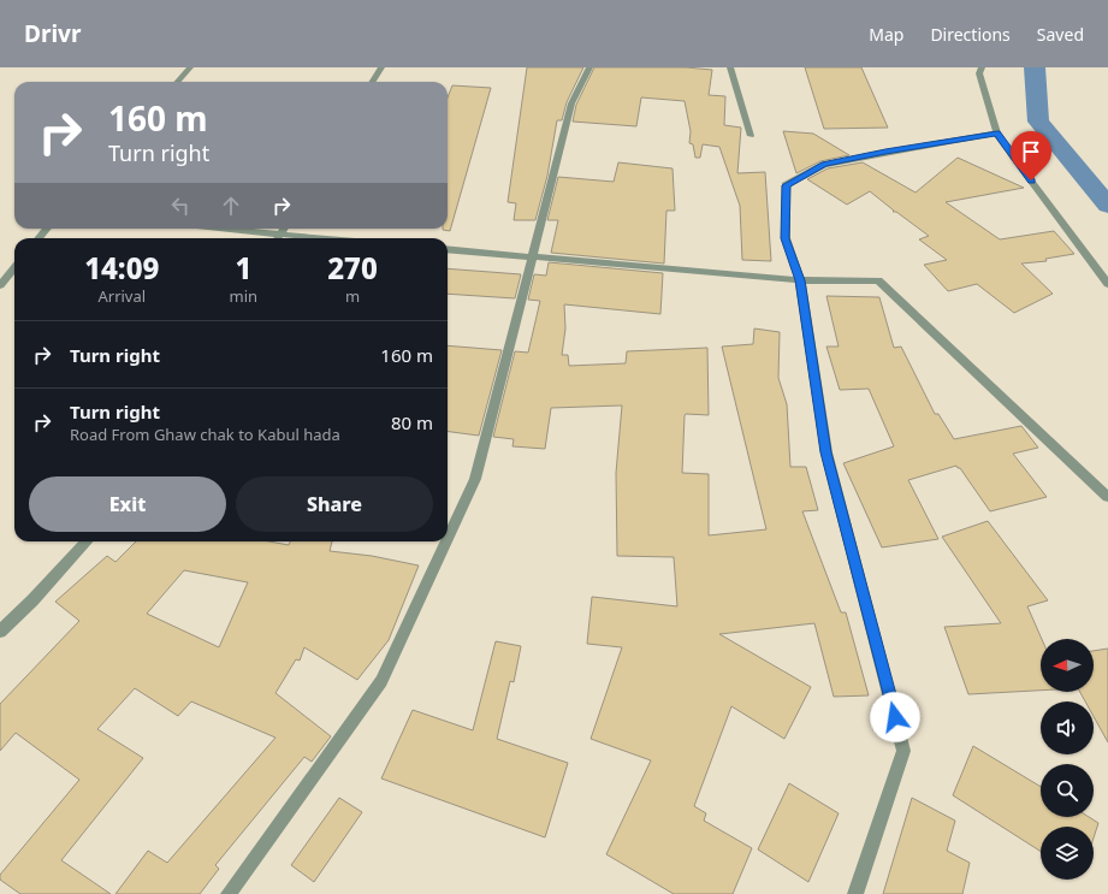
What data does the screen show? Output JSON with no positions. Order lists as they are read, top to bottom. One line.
{"north":"left","page":{"header":"Drivr","nav":["Map","Directions","Saved"],"turn":["160 m","Turn right"],"eta":["14:09","Arrival","1","min","270","m"],"list":[{"name":"Turn right","value":"160 m"},{"name":"Turn right","note":"Road From Ghaw chak to Kabul hada","value":"80 m"}],"buttons":["Exit","Share"]}}
